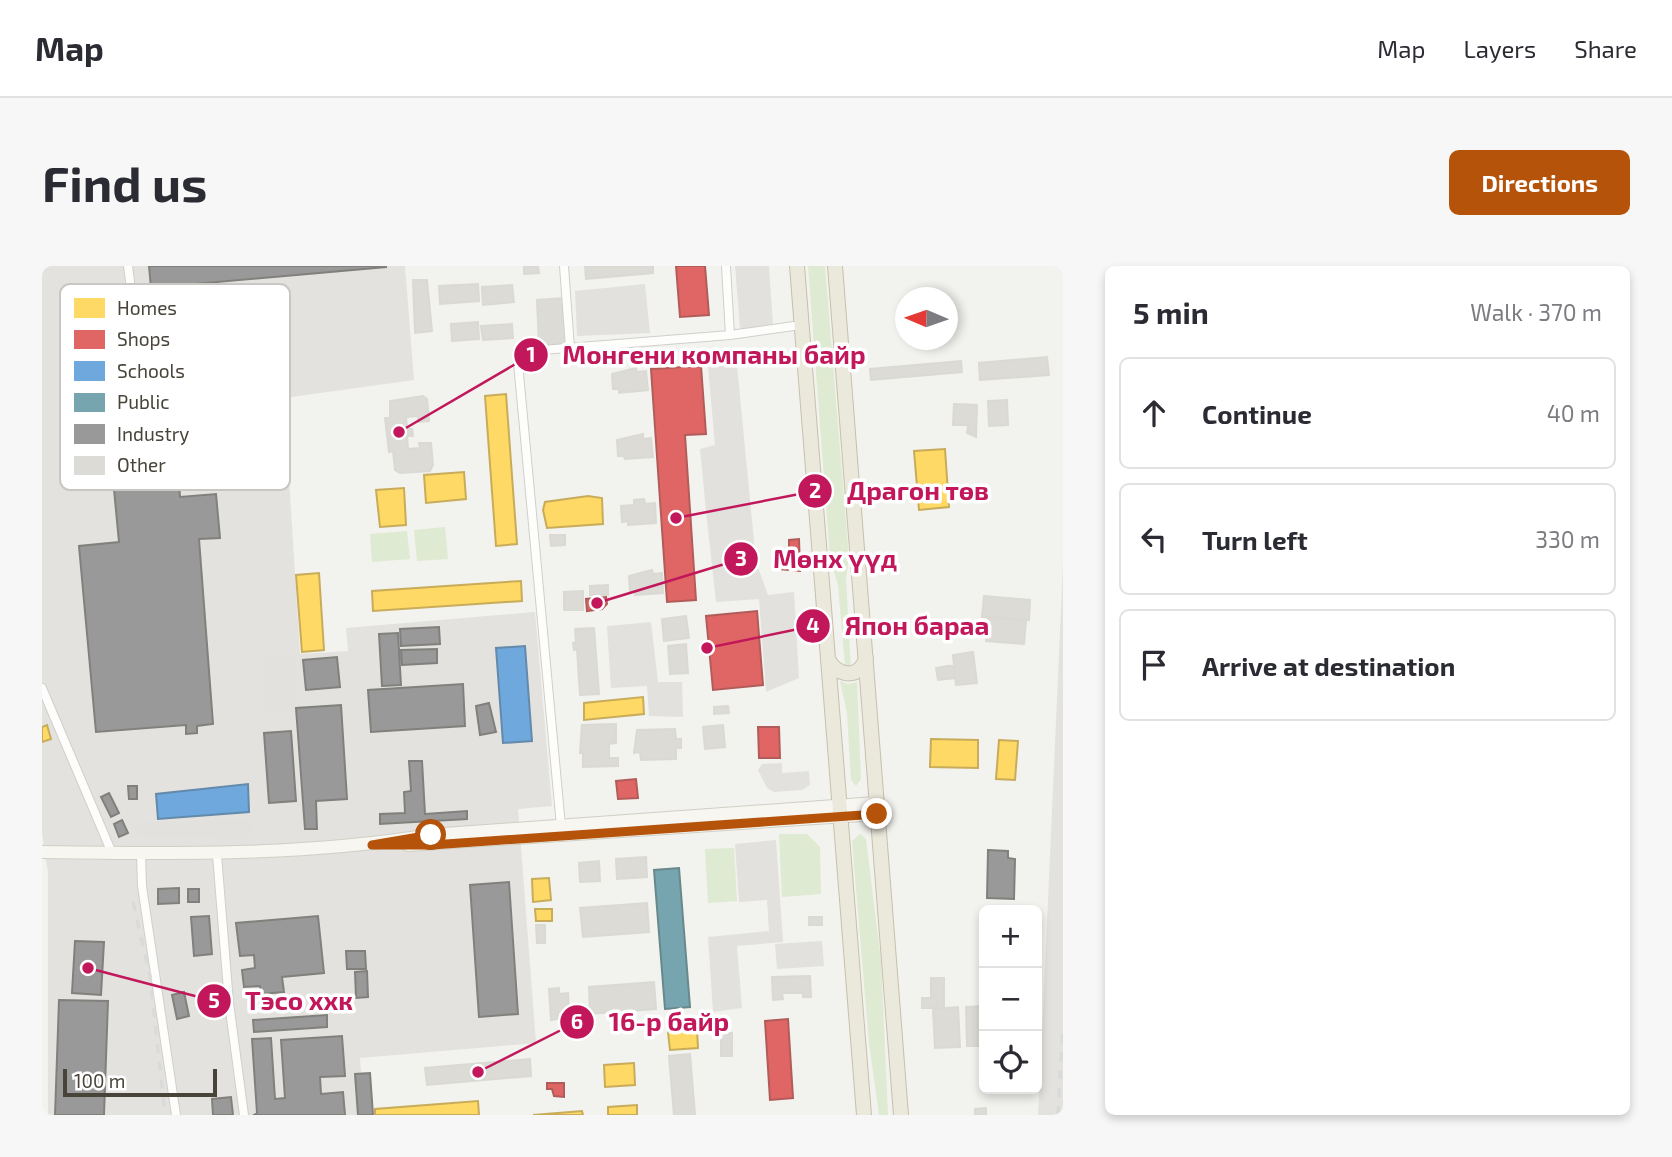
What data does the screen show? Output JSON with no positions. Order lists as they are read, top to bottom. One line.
{"places":["Монгени компаны байр","Драгон төв","Мөнх үүд","Япон бараа","Тэсо ххк","16-р байр"],"legend":["Homes","Shops","Schools","Public","Industry","Other"],"scale_bar":"100 m","north":"left","page":{"header":"Map","nav":["Map","Layers","Share"],"buttons":"Directions","title":"Find us","heading":["5 min","Walk · 370 m"],"list":[["Continue","40 m"],["Turn left","330 m"],"Arrive at destination"],"map_buttons":["+","−"],"scale":"100 m"}}
